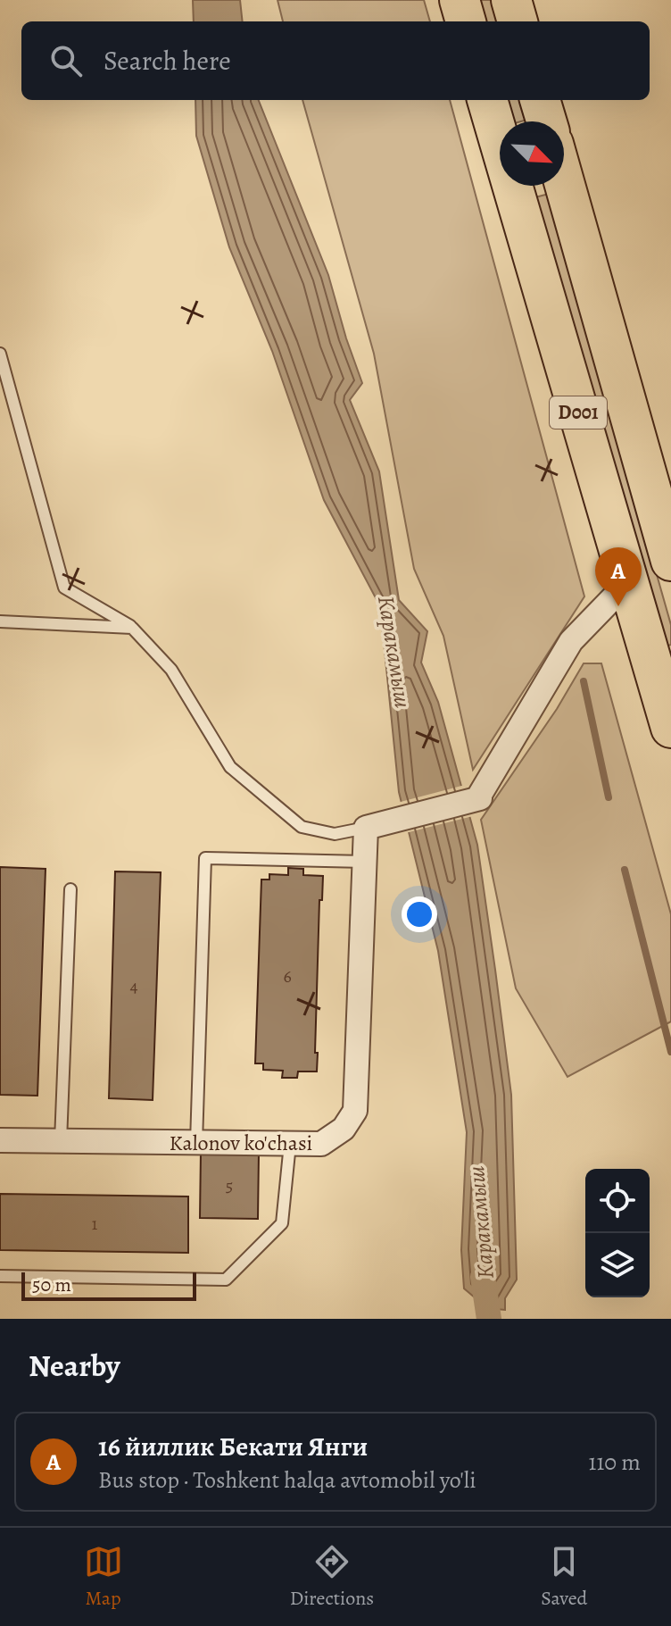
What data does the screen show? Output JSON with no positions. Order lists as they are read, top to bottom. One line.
{"streets":{"highway":["D001"],"street":["Kalonov ko'chasi"]},"water":["Каракамыш"],"house_numbers":["6","4","5","1"],"scale_bar":"50 m","north":"bottom right","page":{"search":"Search here","pins":"A","scale":"50 m","heading":"Nearby","list":[{"mark":"A","name":"16 йиллик Бекати Янги","note":"Bus stop · Toshkent halqa avtomobil yo'li","value":"110 m"}],"nav":["Map","Directions","Saved"]}}
